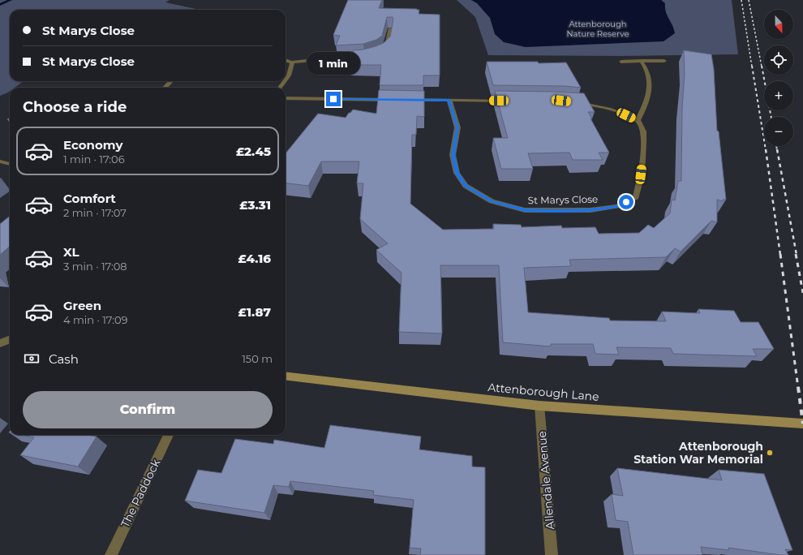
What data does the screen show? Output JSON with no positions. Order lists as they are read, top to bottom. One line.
{"streets":{"street":["St Marys Close","Attenborough Lane","Allendale Avenue","The Paddock"]},"crossings":[["Attenborough Lane","Allendale Avenue"]],"parks":["Attenborough Nature Reserve"],"places":["Attenborough Station War Memorial"],"north":"bottom","page":{"map_buttons":["+","−"],"banner":["St Marys Close","St Marys Close"],"bubble":"1 min","heading":"Choose a ride","list":[{"name":"Economy","note":"1 min · 17:06","value":"£2.45"},{"name":"Comfort","note":"2 min · 17:07","value":"£3.31"},{"name":"XL","note":"3 min · 17:08","value":"£4.16"},{"name":"Green","note":"4 min · 17:09","value":"£1.87"}],"pay":["Cash","150 m"],"buttons":"Confirm"}}
